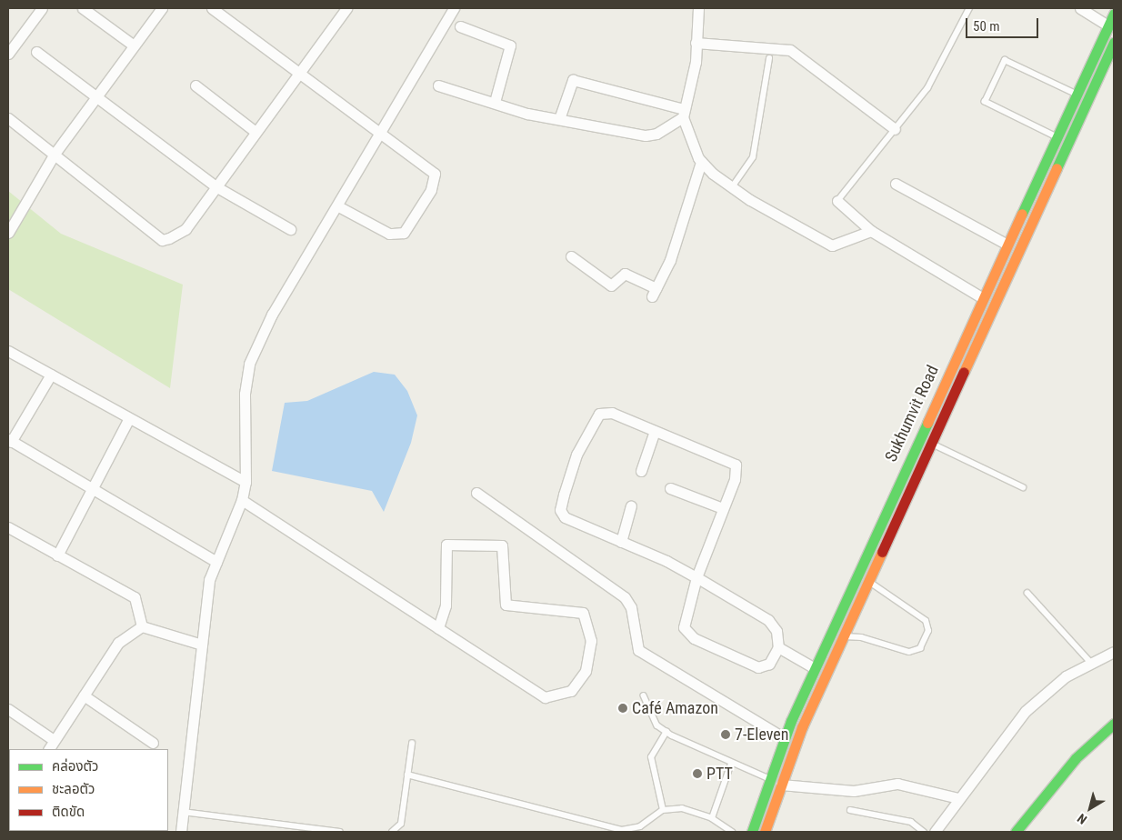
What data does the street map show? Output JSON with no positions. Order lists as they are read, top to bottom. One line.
{"streets":{"main road":["Sukhumvit Road"]},"places":["Café Amazon","7-Eleven","PTT"],"legend":["คล่องตัว","ชะลอตัว","ติดขัด"],"scale_bar":"50 m","north":"bottom left"}
